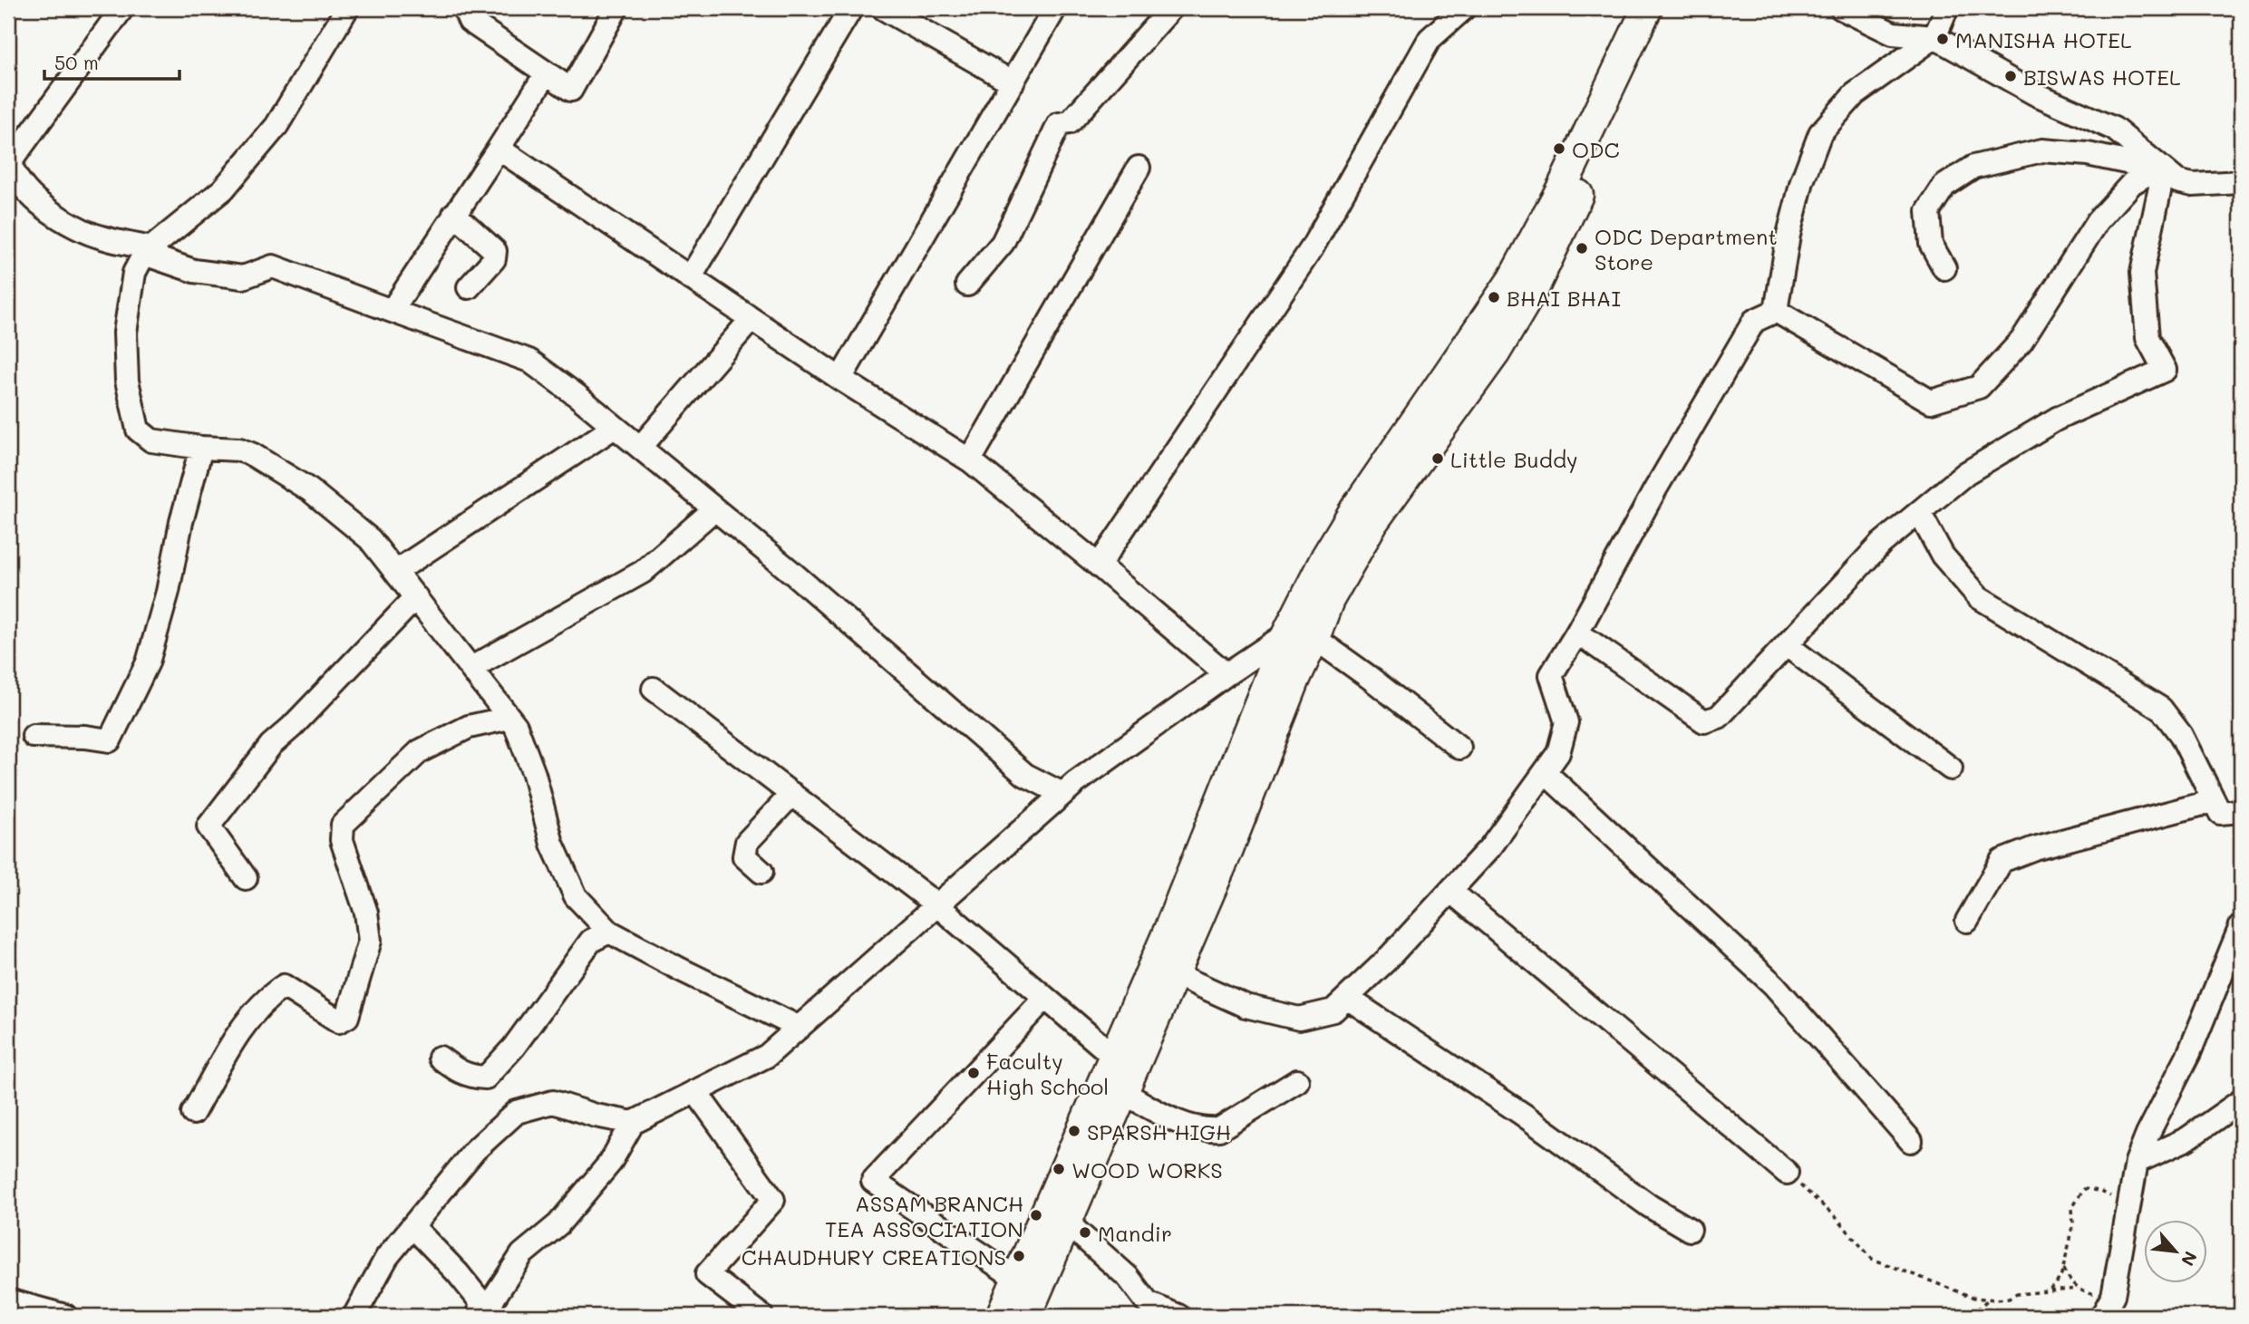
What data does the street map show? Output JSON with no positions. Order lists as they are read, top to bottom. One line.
{"places":["MANISHA HOTEL","BISWAS HOTEL","ODC","ODC Department Store","BHAI BHAI","Little Buddy","Faculty High School","SPARSH HIGH","WOOD WORKS","ASSAM BRANCH TEA ASSOCIATION","Mandir","CHAUDHURY CREATIONS"],"scale_bar":"50 m","north":"bottom right"}
